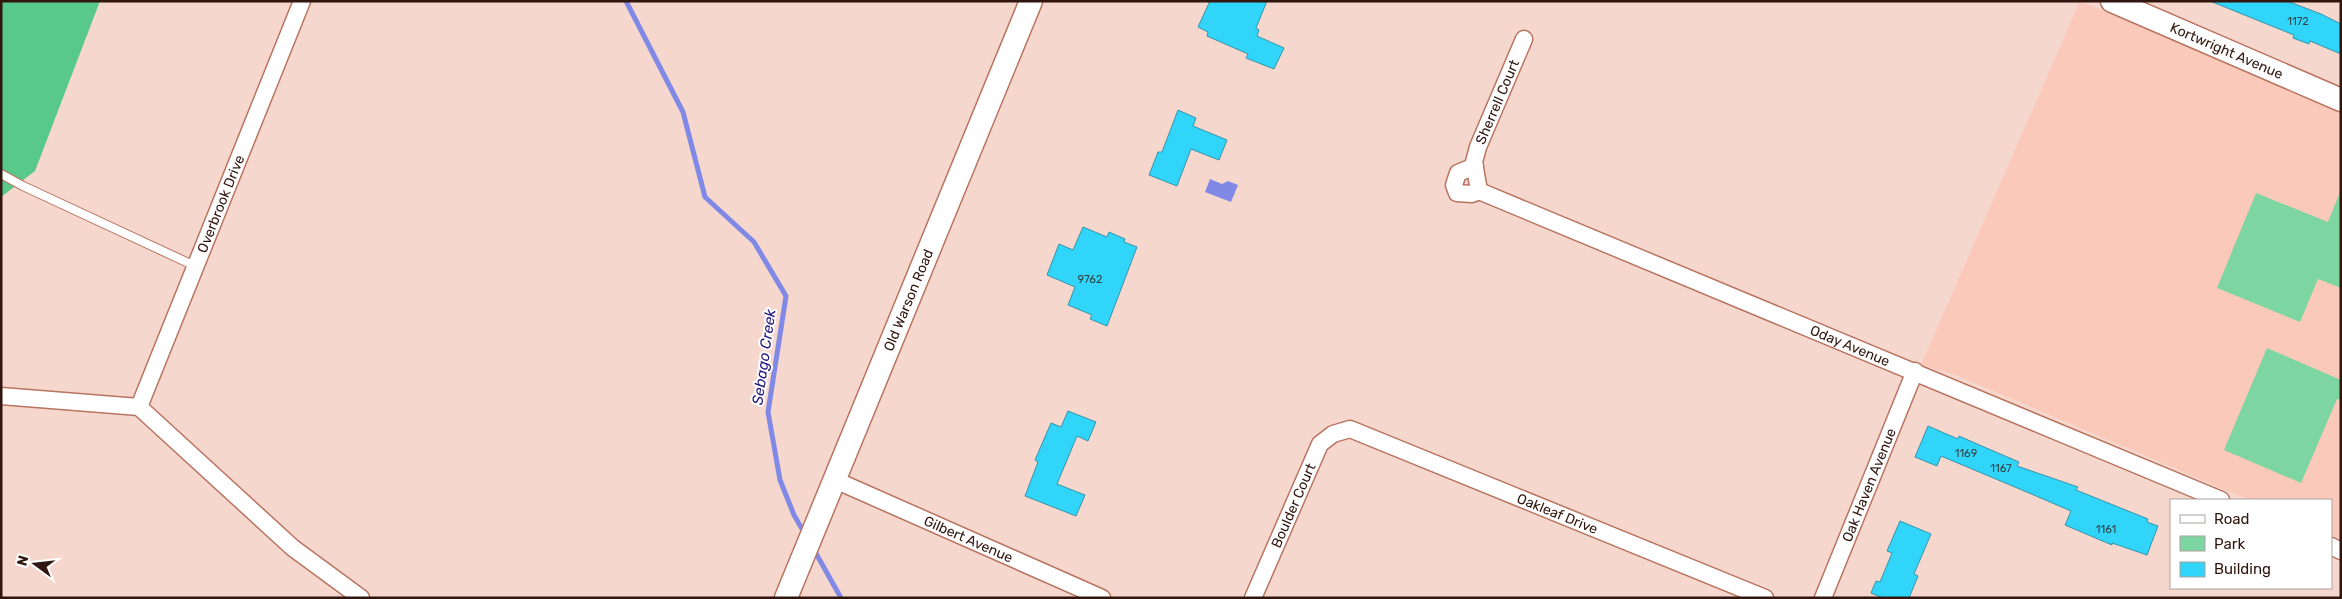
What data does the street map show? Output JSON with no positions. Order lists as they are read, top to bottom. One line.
{"streets":{"street":["Kortwright Avenue","Sherrell Court","Overbrook Drive","Old Warson Road","Oday Avenue","Oak Haven Avenue","Boulder Court","Oakleaf Drive","Gilbert Avenue"]},"crossings":[["Sherrell Court","Oday Avenue"],["Old Warson Road","Gilbert Avenue"],["Oday Avenue","Oak Haven Avenue"],["Boulder Court","Oakleaf Drive"]],"water":["Sebago Creek"],"house_numbers":["1172","9762","1169","1167","1161"],"legend":["Road","Park","Building"],"north":"left"}
